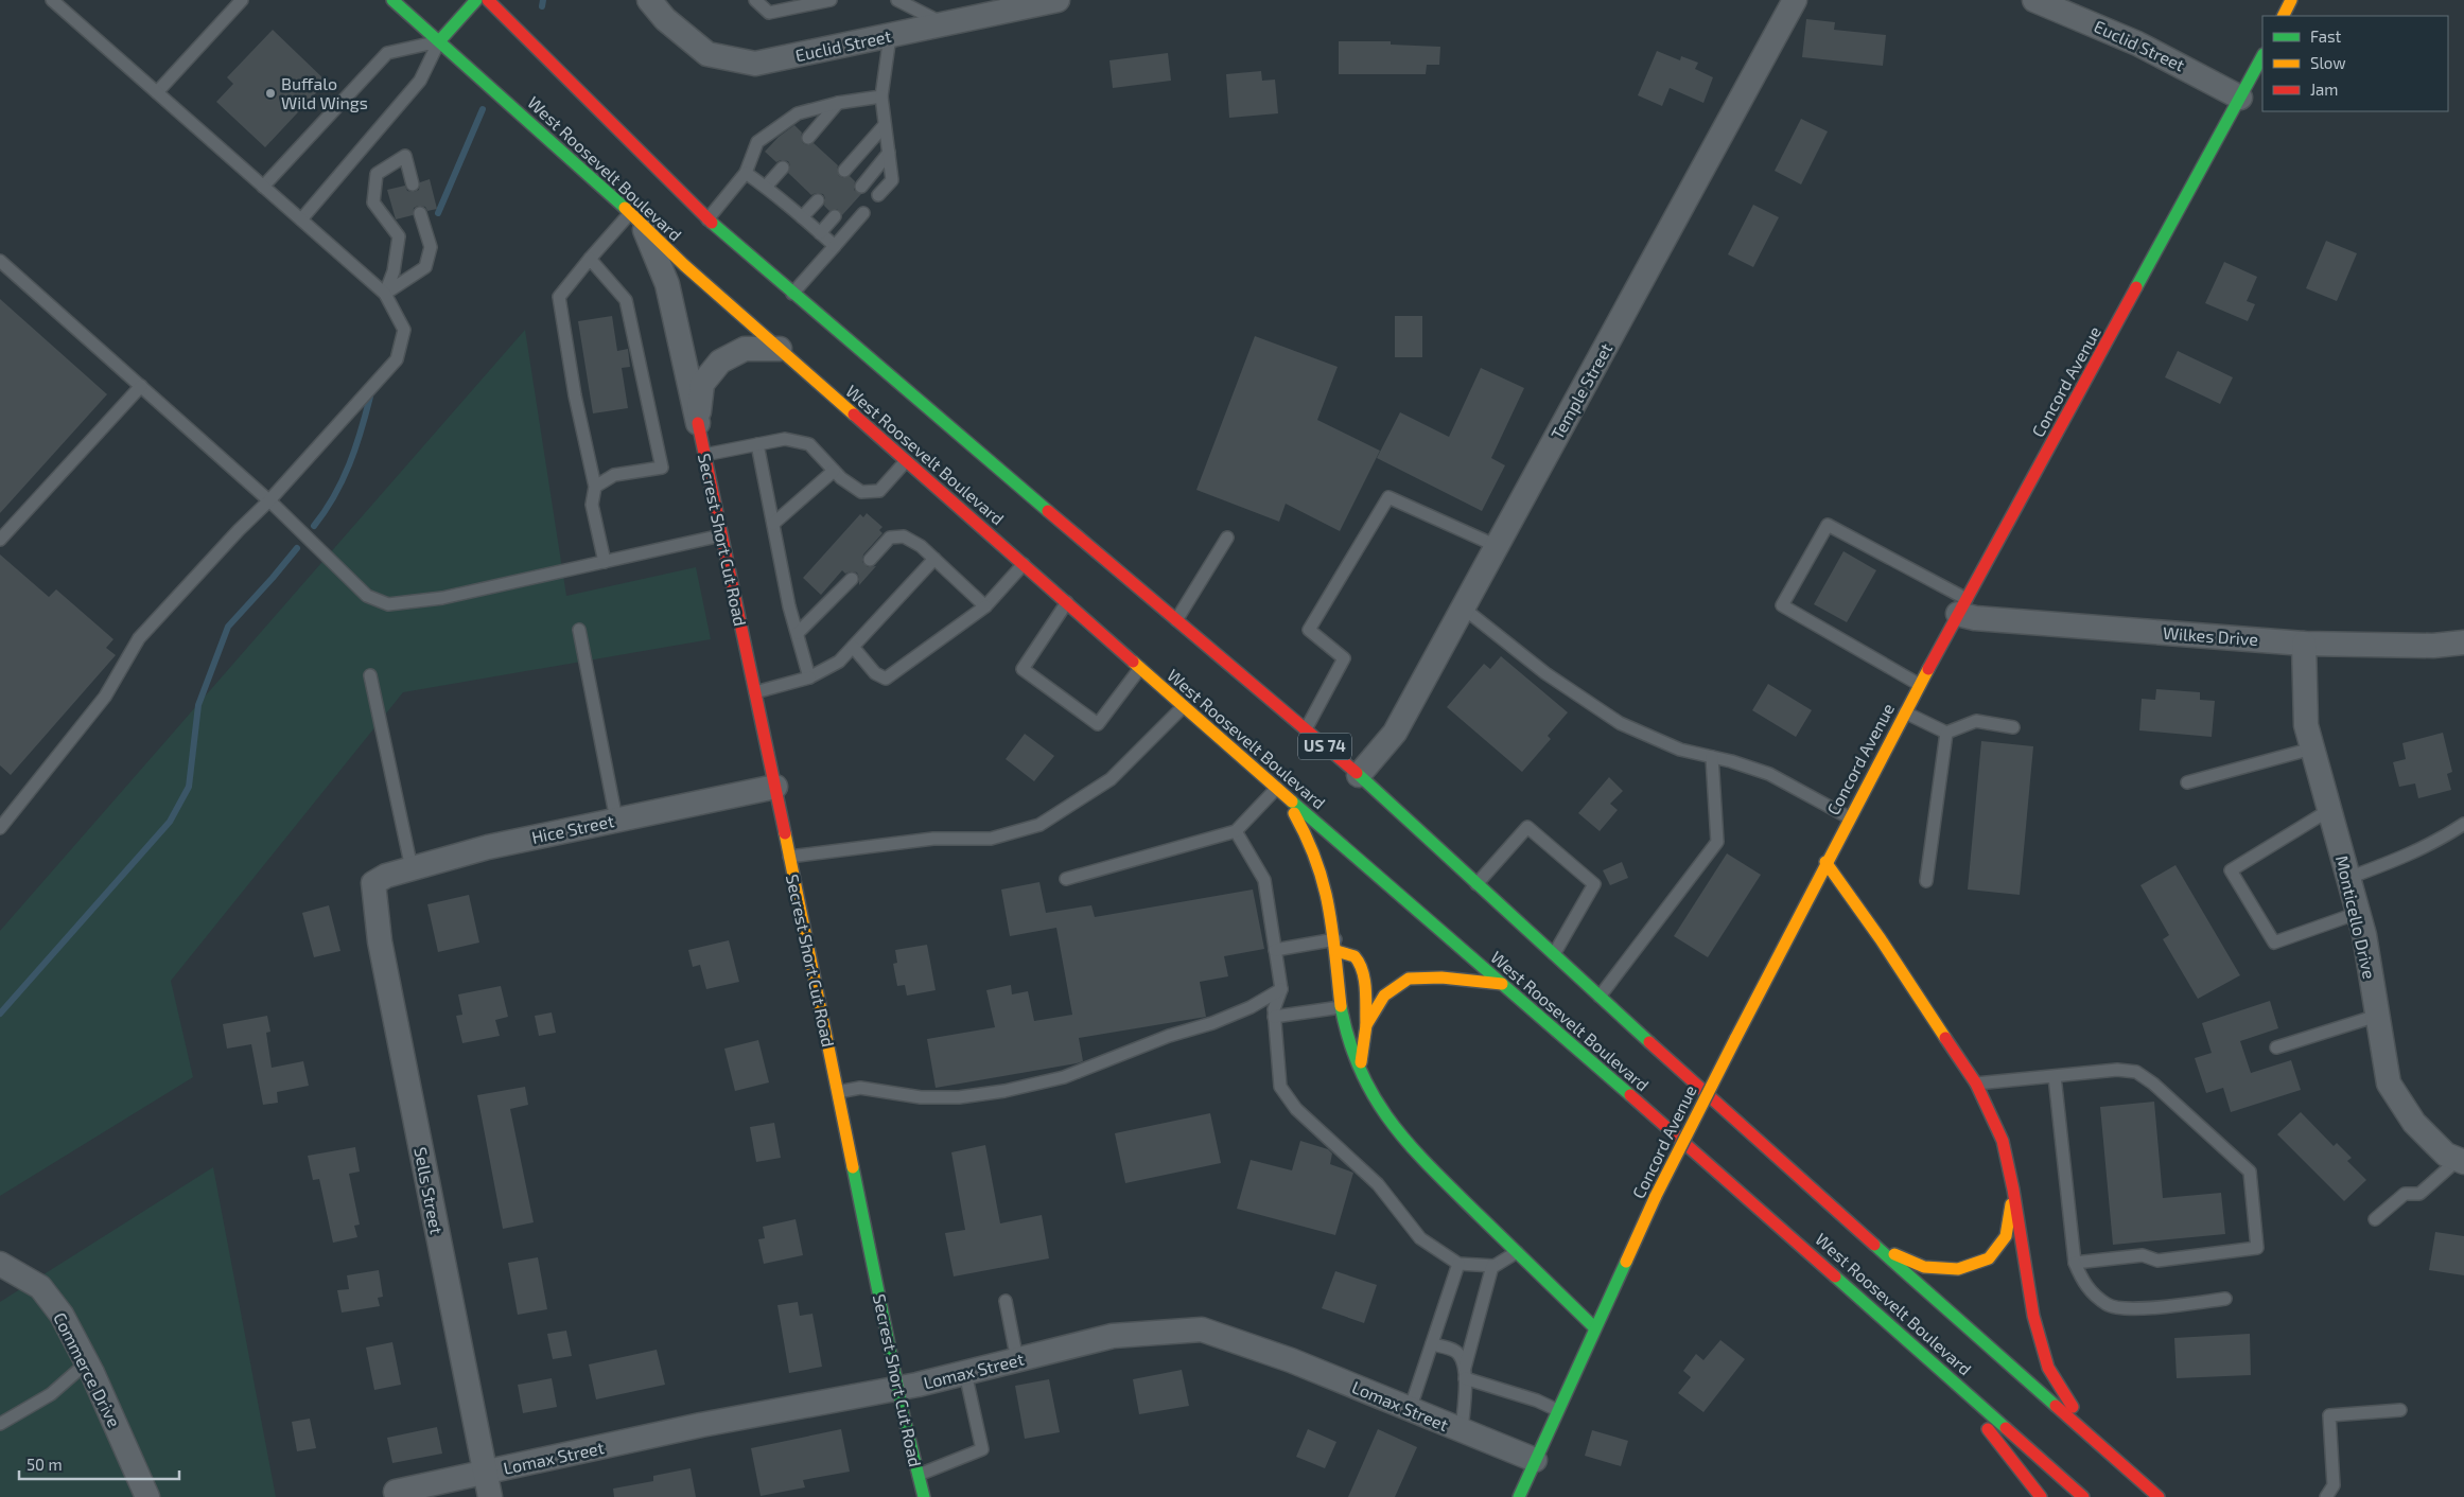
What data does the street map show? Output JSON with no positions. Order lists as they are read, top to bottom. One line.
{"streets":{"main road":["West Roosevelt Boulevard","Concord Avenue","Secrest Short Cut Road","US 74"],"street":["Euclid Street","Temple Street","Wilkes Drive","Hice Street","Monticello Drive","Sells Street","Commerce Drive","Lomax Street"]},"crossings":[["Euclid Street","Concord Avenue"],["West Roosevelt Boulevard","Temple Street"],["West Roosevelt Boulevard","Secrest Short Cut Road"],["Concord Avenue","Wilkes Drive"],["Concord Avenue","Lomax Street"],["Secrest Short Cut Road","Hice Street"],["Secrest Short Cut Road","Lomax Street"],["Wilkes Drive","Monticello Drive"],["Hice Street","Sells Street"],["Sells Street","Lomax Street"]],"places":["Buffalo Wild Wings"],"legend":["Fast","Slow","Jam"],"scale_bar":"50 m"}
